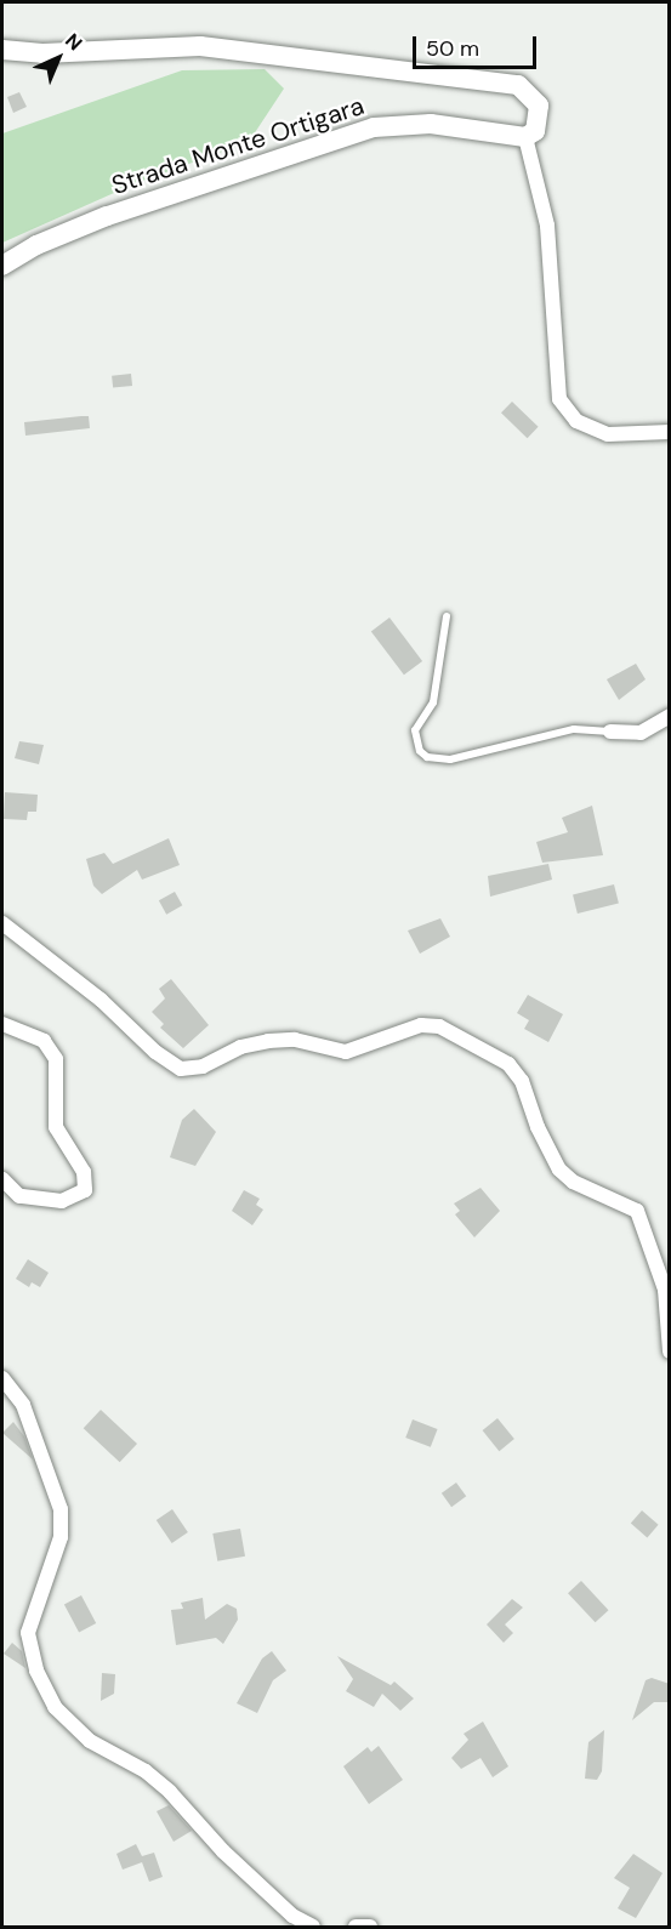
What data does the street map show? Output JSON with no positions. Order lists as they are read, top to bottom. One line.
{"streets":{"main road":["Strada Monte Ortigara"]},"scale_bar":"50 m","north":"top right"}
